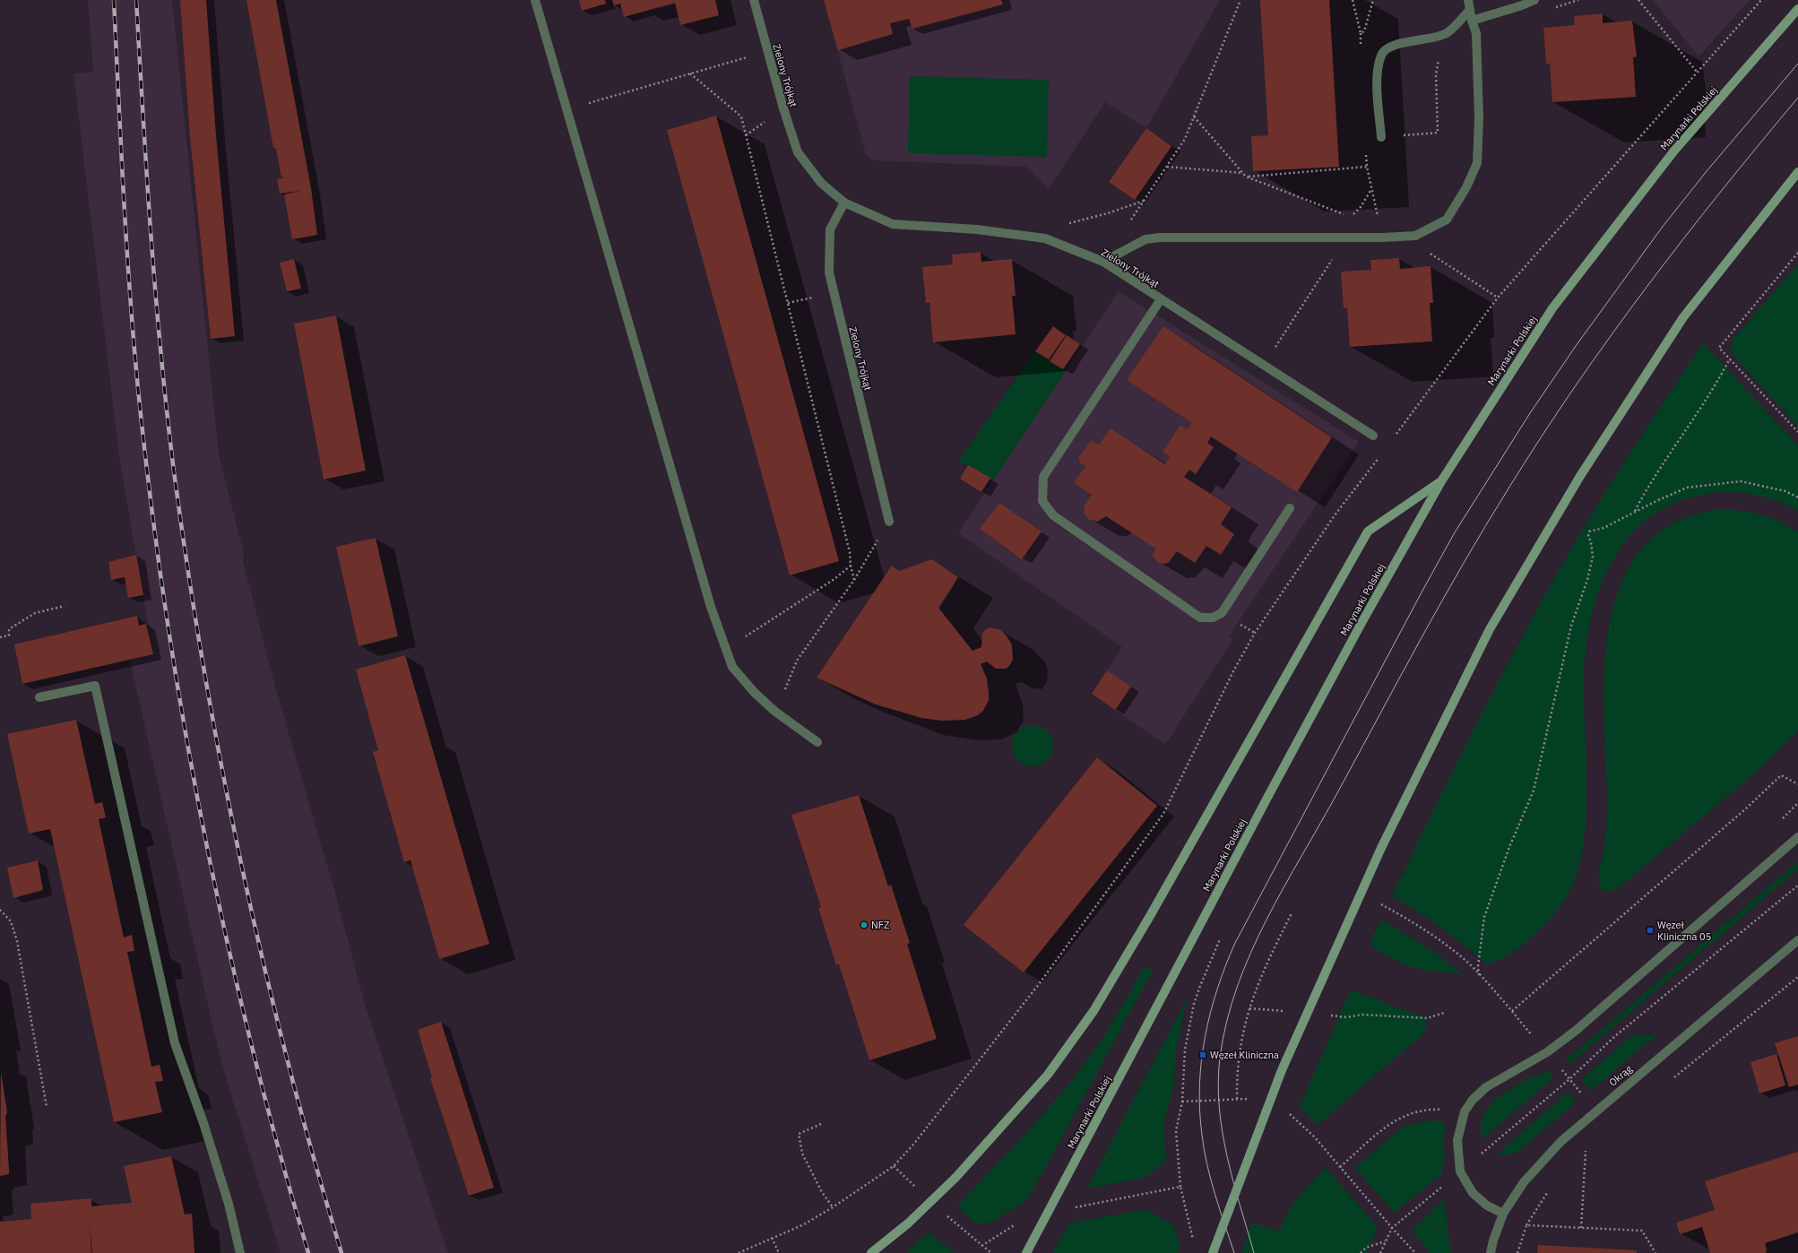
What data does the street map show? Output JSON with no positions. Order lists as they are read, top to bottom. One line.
{"streets":{"main road":["Marynarki Polskiej"],"street":["Zielony Trójkąt","Okrąg"]},"places":{"other":["NFZ"],"transit":["Węzeł Kliniczna 05","Węzeł Kliniczna"]}}
